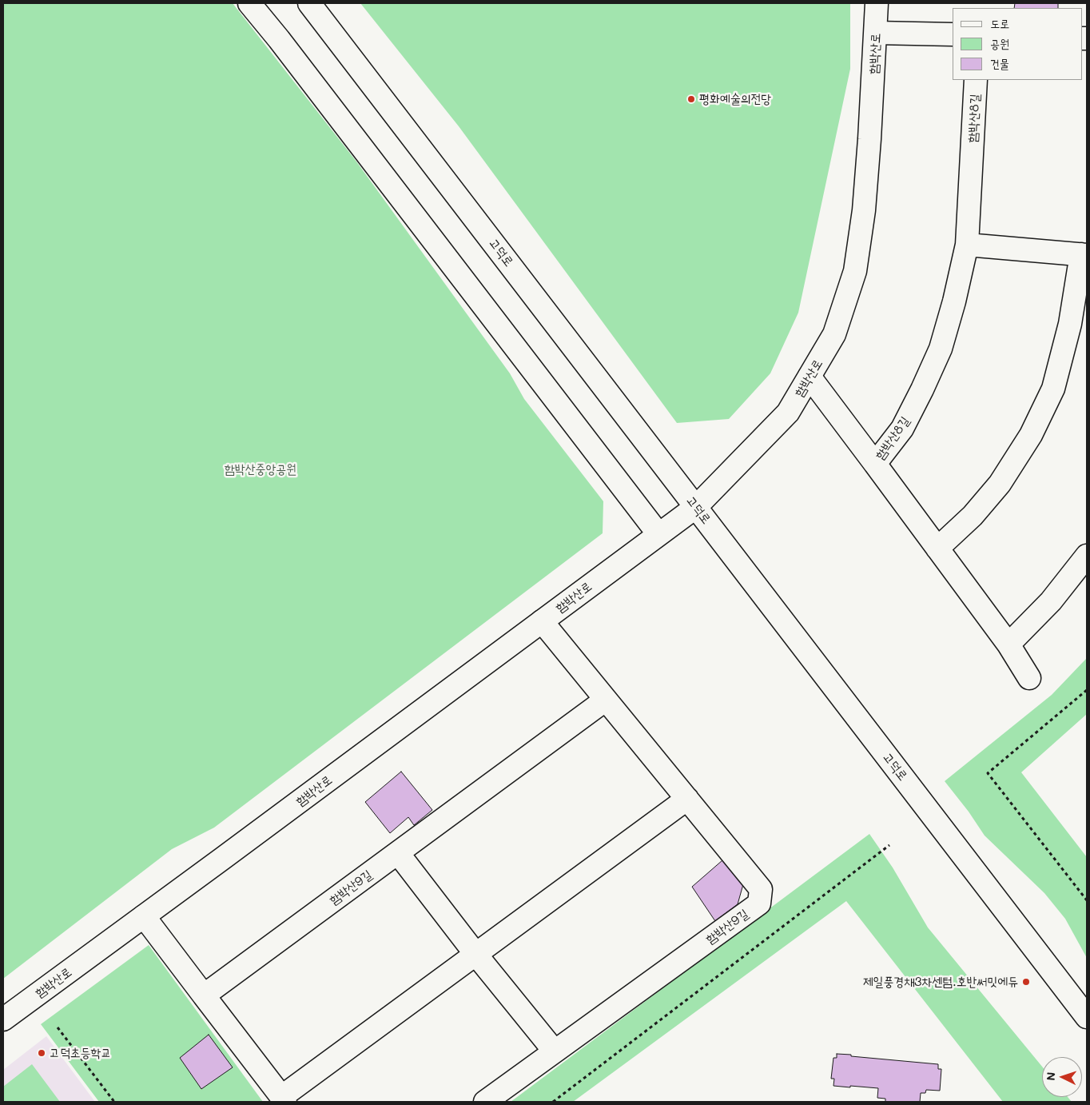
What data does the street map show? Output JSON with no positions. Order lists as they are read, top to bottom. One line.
{"streets":{"street":["함박산로","함박산8길","고덕로","함박산9길"]},"crossings":[["함박산로","고덕로"],["함박산로","함박산9길"]],"parks":["함박산중앙공원"],"places":["평화예술의전당","제일풍경채3차센텀.호반써밋에듀","고덕초등학교"],"legend":["도로","공원","건물"],"north":"left"}
